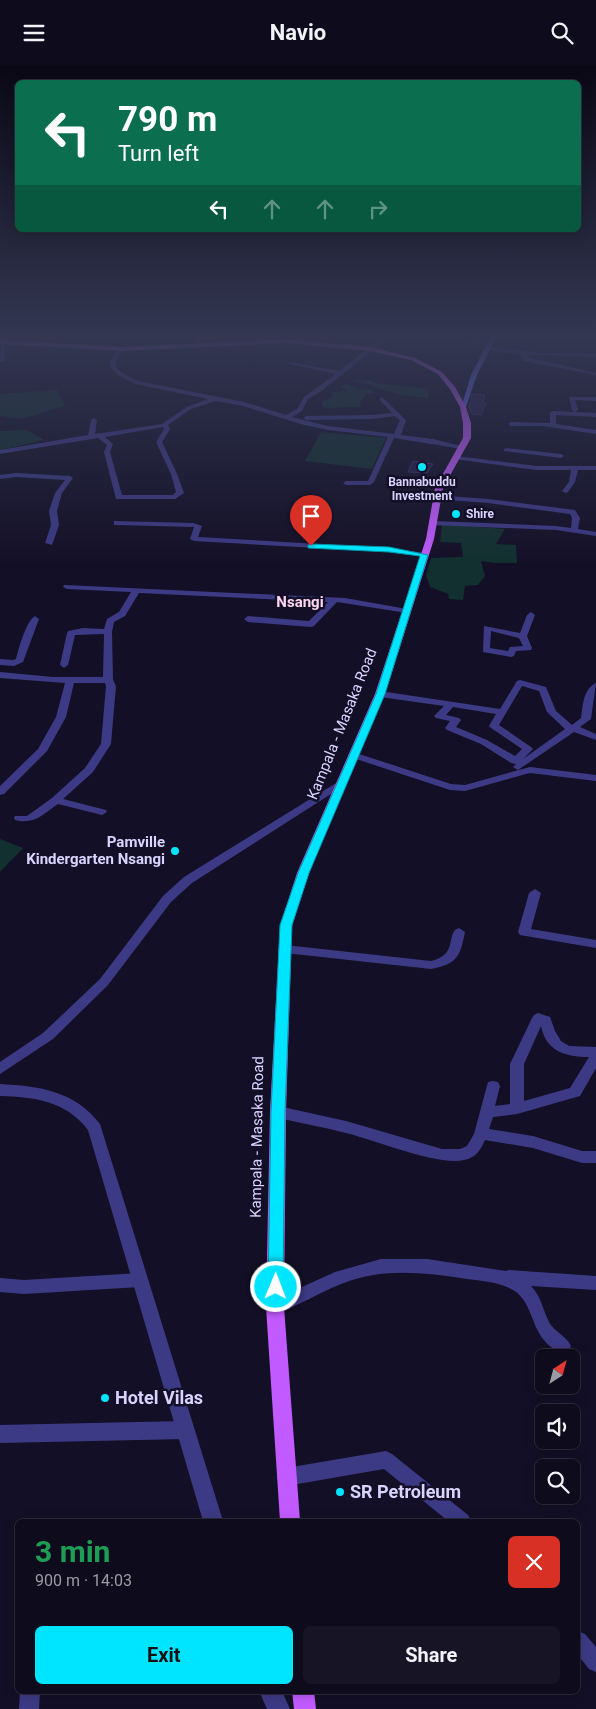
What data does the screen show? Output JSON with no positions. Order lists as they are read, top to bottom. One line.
{"streets":{"main road":["Kampala - Masaka Road"]},"districts":["Nsangi"],"places":["Bannabuddu Investment","Shire","Pamville Kindergarten Nsangi","Hotel Vilas","SR Petroleum"],"north":"top right","page":{"header":"Navio","turn":["790 m","Turn left"],"heading":["3 min","900 m · 14:03"],"buttons":["Exit","Share"]}}
